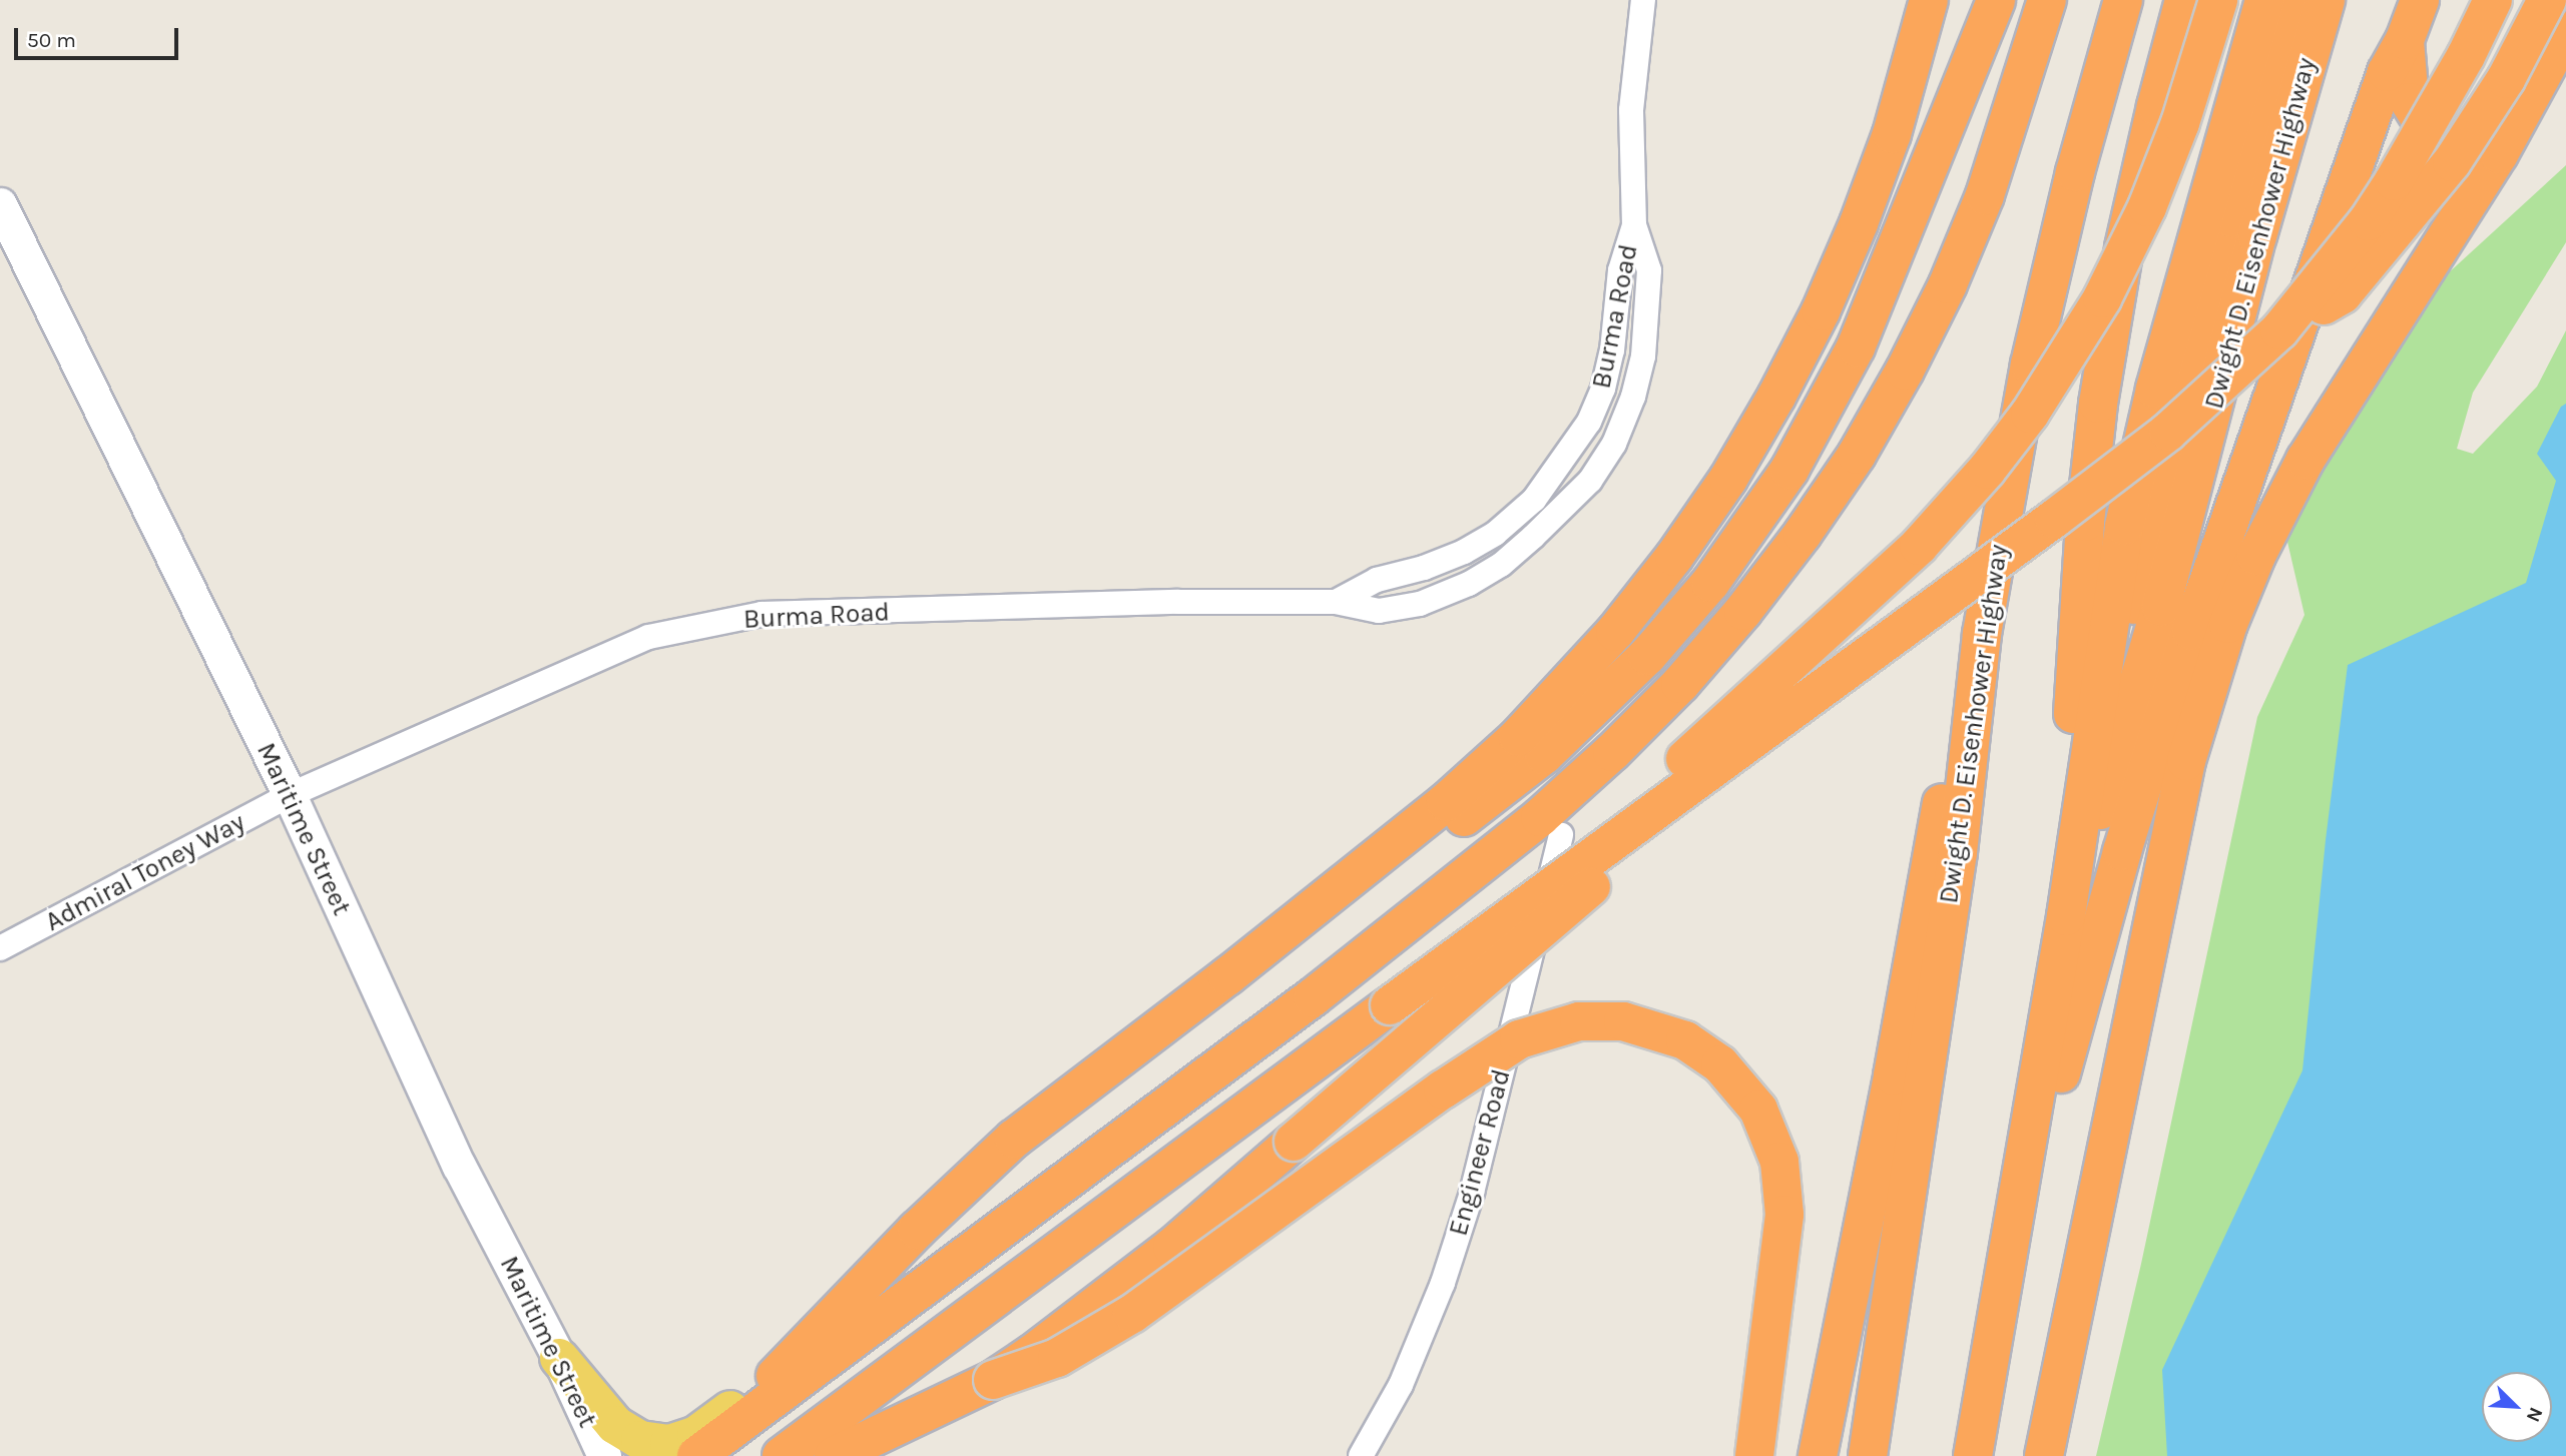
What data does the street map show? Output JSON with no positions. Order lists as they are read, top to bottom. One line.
{"streets":{"highway":["Dwight D. Eisenhower Highway"],"main road":["Maritime Street"],"street":["Burma Road","Admiral Toney Way","Engineer Road"]},"crossings":[["Burma Road","Maritime Street"],["Burma Road","Admiral Toney Way"],["Maritime Street","Admiral Toney Way"]],"scale_bar":"50 m","north":"bottom right"}
